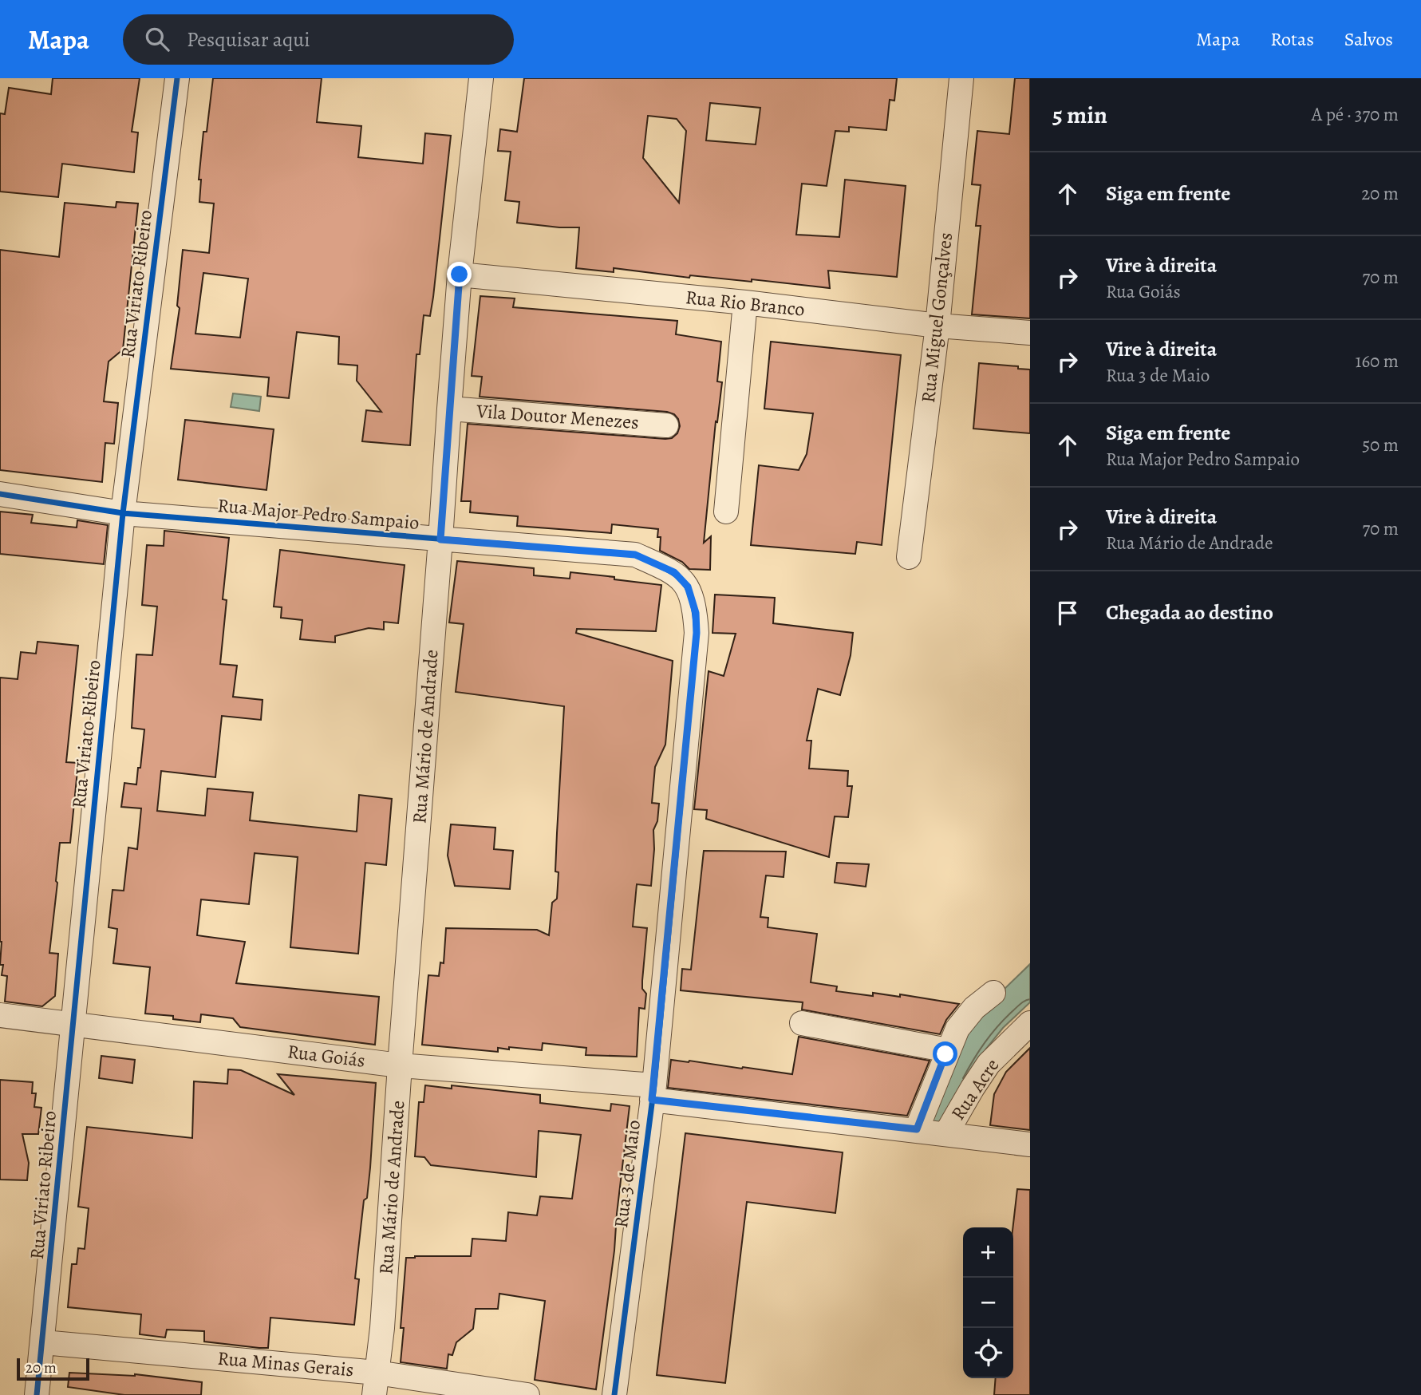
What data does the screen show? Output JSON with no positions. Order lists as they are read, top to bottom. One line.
{"streets":{"street":["Rua Viriato Ribeiro","Rua Rio Branco","Rua Miguel Gonçalves","Vila Doutor Menezes","Rua Major Pedro Sampaio","Rua Mário de Andrade","Rua Goiás","Rua Acre","Rua 3 de Maio","Rua Minas Gerais"]},"crossings":[["Rua Viriato Ribeiro","Rua Major Pedro Sampaio"],["Rua Viriato Ribeiro","Rua Goiás"],["Rua Viriato Ribeiro","Rua Minas Gerais"],["Rua Rio Branco","Rua Miguel Gonçalves"],["Rua Rio Branco","Rua Mário de Andrade"],["Vila Doutor Menezes","Rua Mário de Andrade"],["Rua Major Pedro Sampaio","Rua Mário de Andrade"],["Rua Major Pedro Sampaio","Rua 3 de Maio"],["Rua Mário de Andrade","Rua Goiás"],["Rua Mário de Andrade","Rua Minas Gerais"],["Rua Goiás","Rua Acre"],["Rua Goiás","Rua 3 de Maio"]],"scale_bar":"20 m","page":{"header":"Mapa","search":"Pesquisar aqui","nav":["Mapa","Rotas","Salvos"],"heading":["5 min","A pé · 370 m"],"list":[["Siga em frente","20 m"],["Vire à direita","Rua Goiás","70 m"],["Vire à direita","Rua 3 de Maio","160 m"],["Siga em frente","Rua Major Pedro Sampaio","50 m"],["Vire à direita","Rua Mário de Andrade","70 m"],"Chegada ao destino"],"map_buttons":["+","−"],"scale":"20 m"}}
